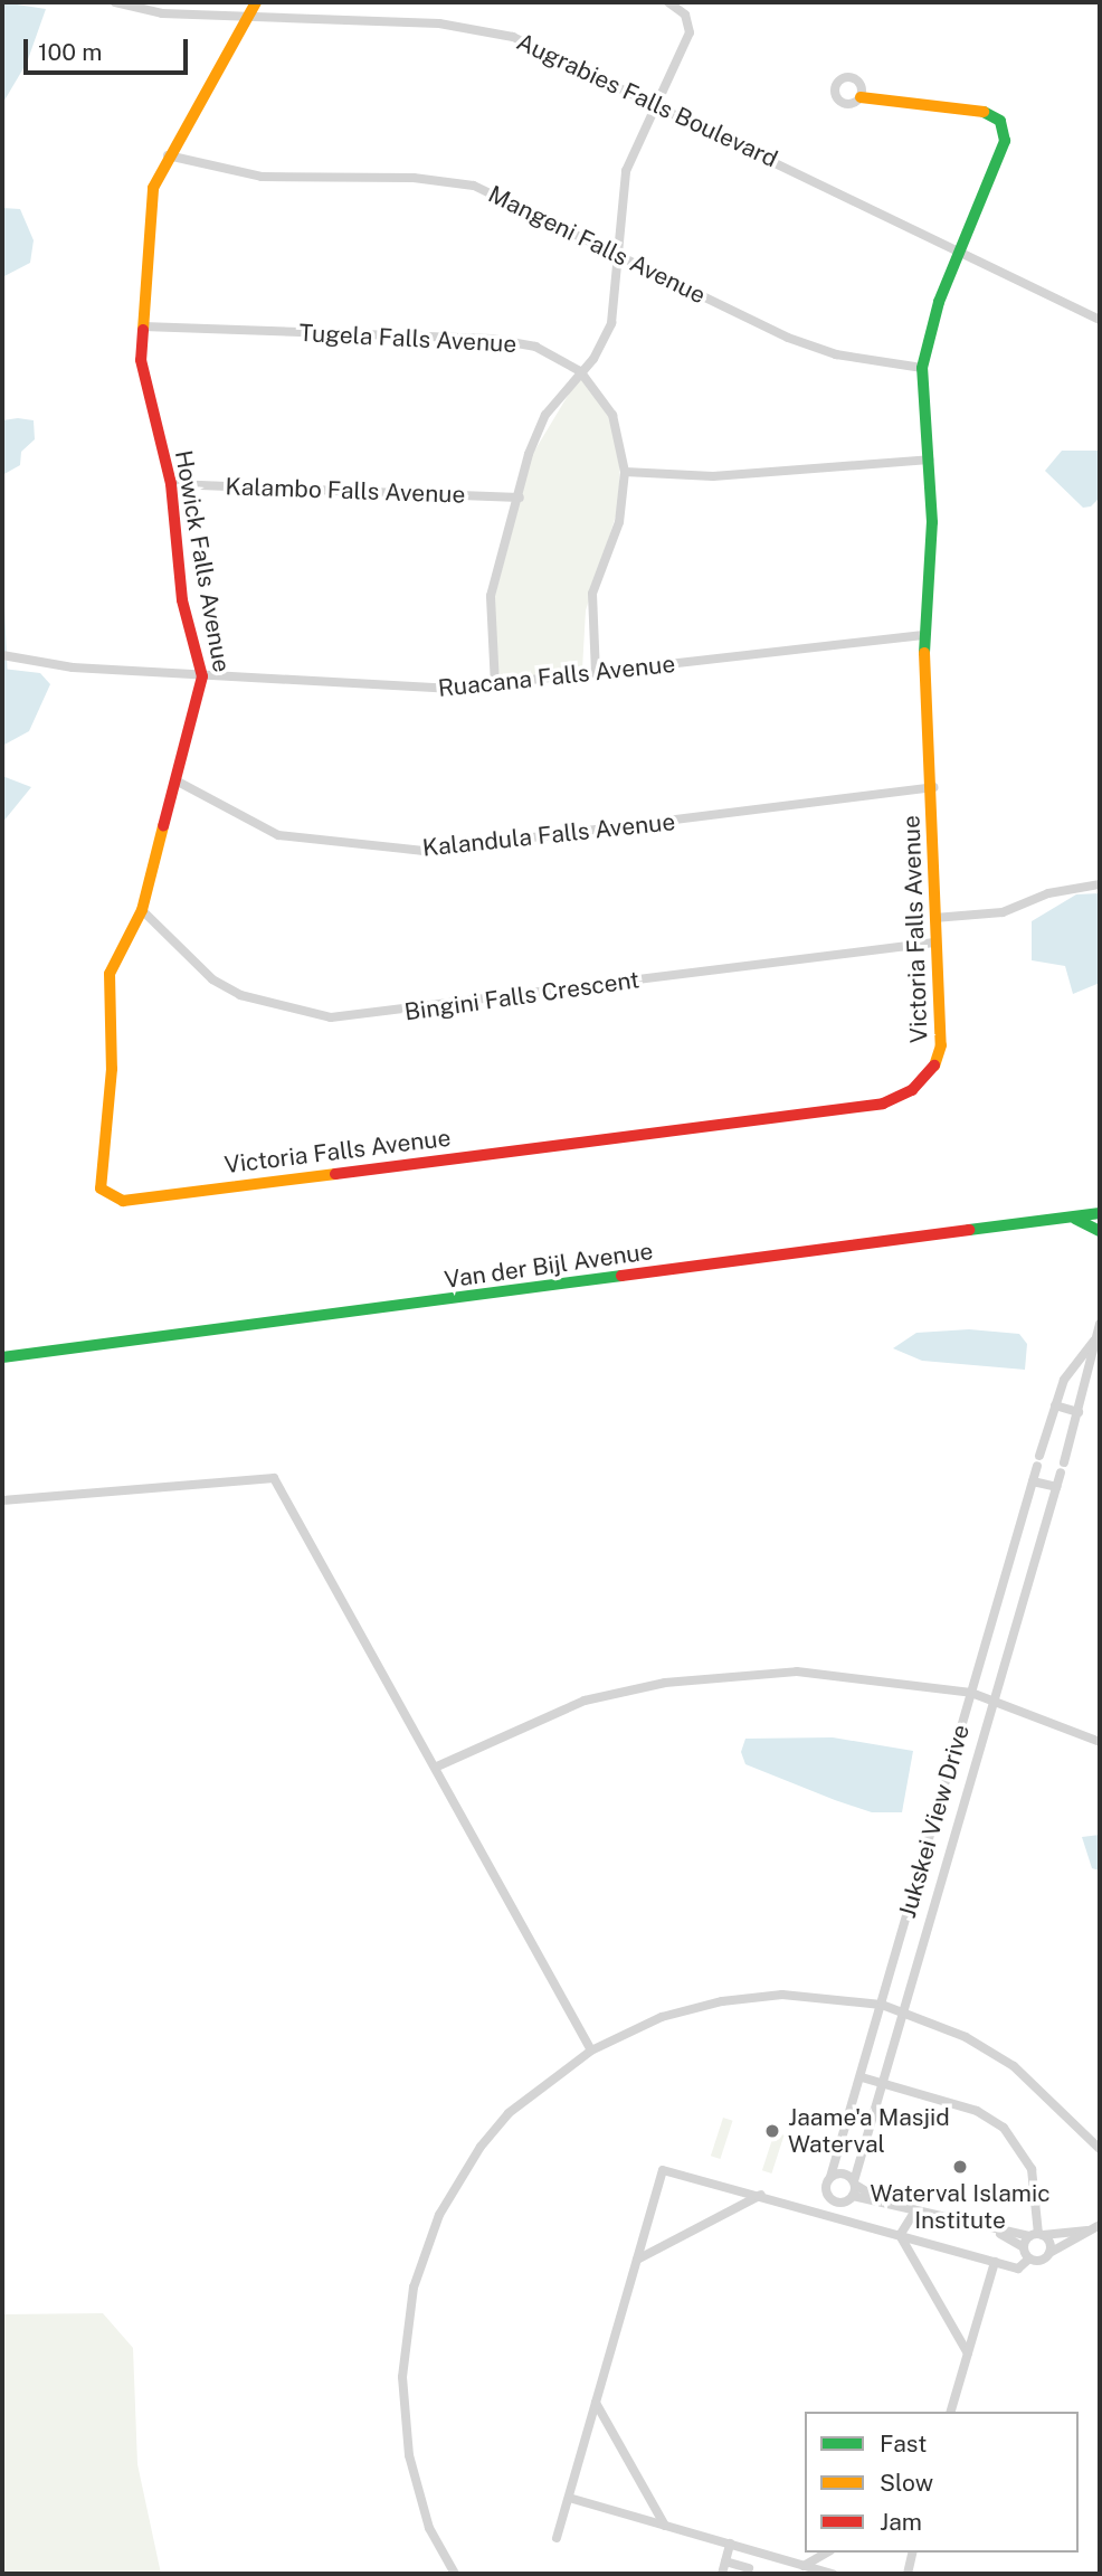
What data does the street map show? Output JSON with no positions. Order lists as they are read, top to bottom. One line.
{"streets":{"street":["Augrabies Falls Boulevard","Mangeni Falls Avenue","Tugela Falls Avenue","Kalambo Falls Avenue","Howick Falls Avenue","Ruacana Falls Avenue","Kalandula Falls Avenue","Victoria Falls Avenue","Bingini Falls Crescent","Van der Bijl Avenue","Jukskei View Drive"]},"crossings":[["Augrabies Falls Boulevard","Howick Falls Avenue"],["Augrabies Falls Boulevard","Victoria Falls Avenue"],["Mangeni Falls Avenue","Howick Falls Avenue"],["Mangeni Falls Avenue","Victoria Falls Avenue"],["Tugela Falls Avenue","Howick Falls Avenue"],["Tugela Falls Avenue","Ruacana Falls Avenue"],["Kalambo Falls Avenue","Howick Falls Avenue"],["Howick Falls Avenue","Ruacana Falls Avenue"],["Howick Falls Avenue","Kalandula Falls Avenue"],["Howick Falls Avenue","Victoria Falls Avenue"],["Howick Falls Avenue","Bingini Falls Crescent"],["Ruacana Falls Avenue","Victoria Falls Avenue"],["Kalandula Falls Avenue","Victoria Falls Avenue"],["Victoria Falls Avenue","Bingini Falls Crescent"]],"places":["Jaame'a Masjid Waterval","Waterval Islamic Institute"],"legend":["Fast","Slow","Jam"],"scale_bar":"100 m"}
